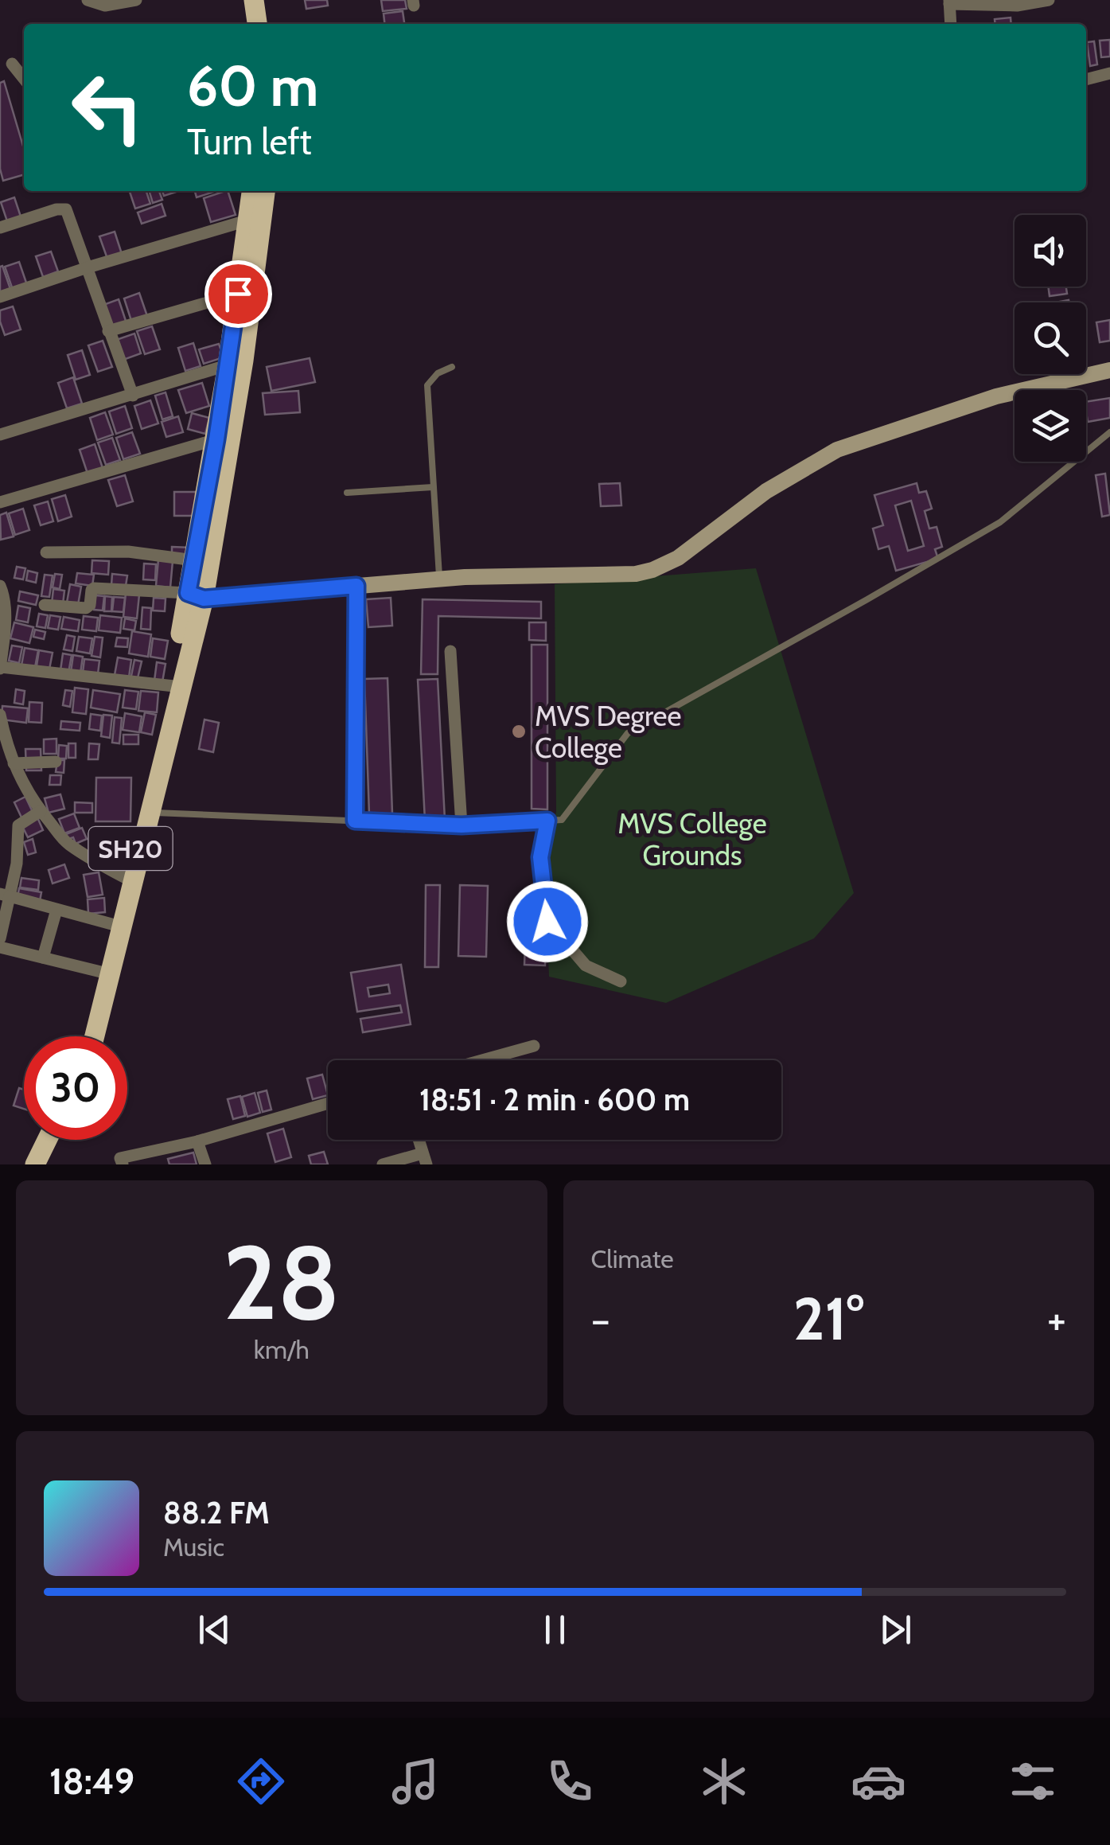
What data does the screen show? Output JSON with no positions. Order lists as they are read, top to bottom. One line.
{"streets":{"main road":["SH20"]},"parks":["MVS College Grounds"],"places":["MVS Degree College"],"page":{"turn":["60 m","Turn left"],"limit":"30","trip":"18:51 · 2 min · 600 m","tile":[["28","km/h"],"Climate"],"heat":["−","21°","+"],"song":["88.2 FM","Music"],"tabs":"18:49"}}
